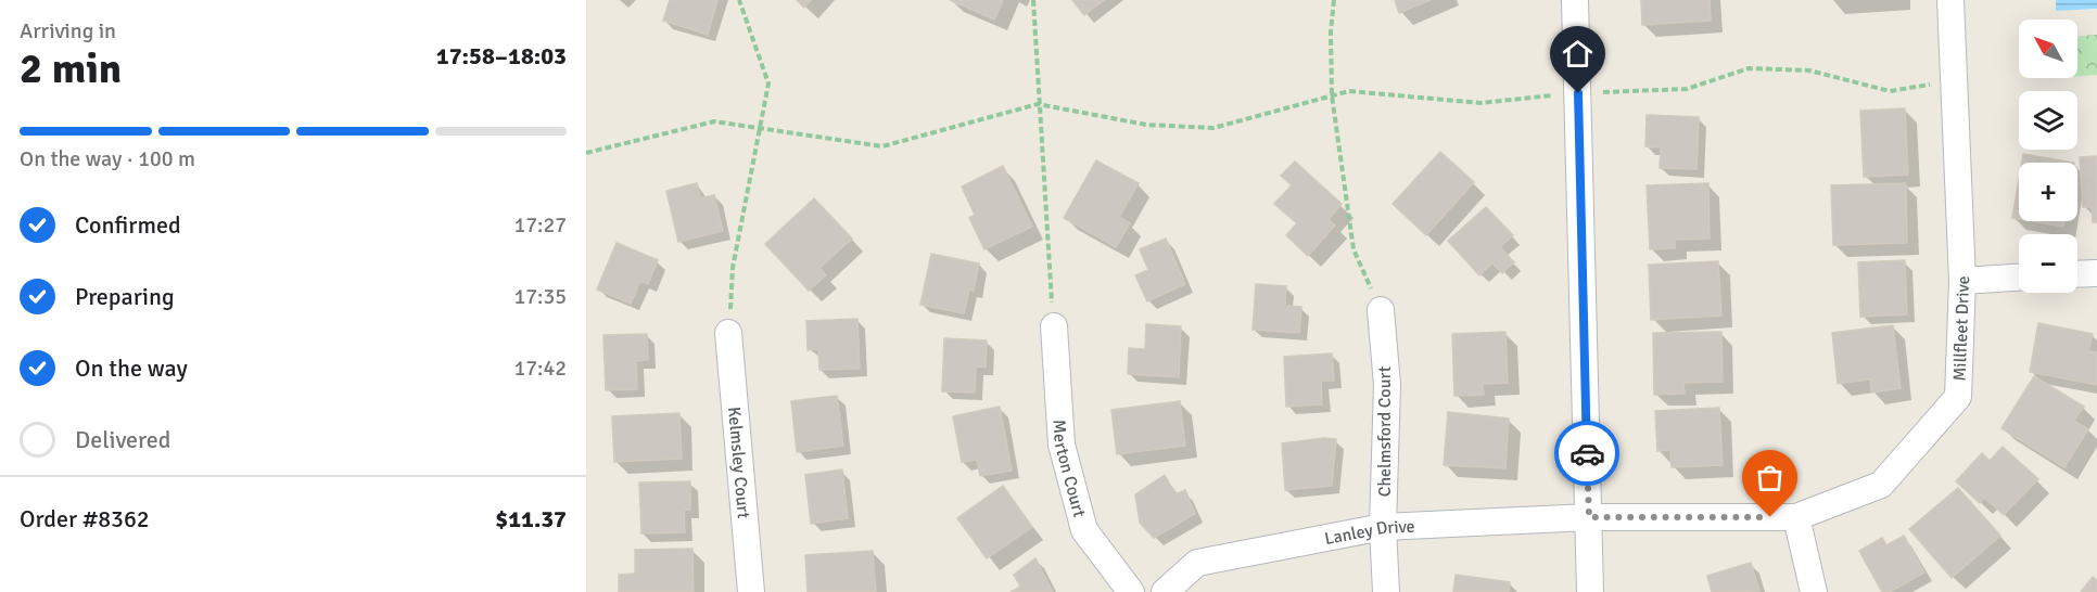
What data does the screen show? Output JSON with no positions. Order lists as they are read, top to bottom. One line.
{"streets":{"street":["Millfleet Drive","Chelmsford Court","Kelmsley Court","Merton Court","Lanley Drive"]},"crossings":[["Millfleet Drive","Lanley Drive"],["Chelmsford Court","Lanley Drive"]],"north":"top left","page":{"heading":["2 min","Arriving in","17:58–18:03"],"panel":["Order #8362","$11.37"],"map_buttons":["+","−"],"bar":"On the way · 100 m","list":[["Confirmed","17:27"],["Preparing","17:35"],["On the way","17:42"],"Delivered"]}}
